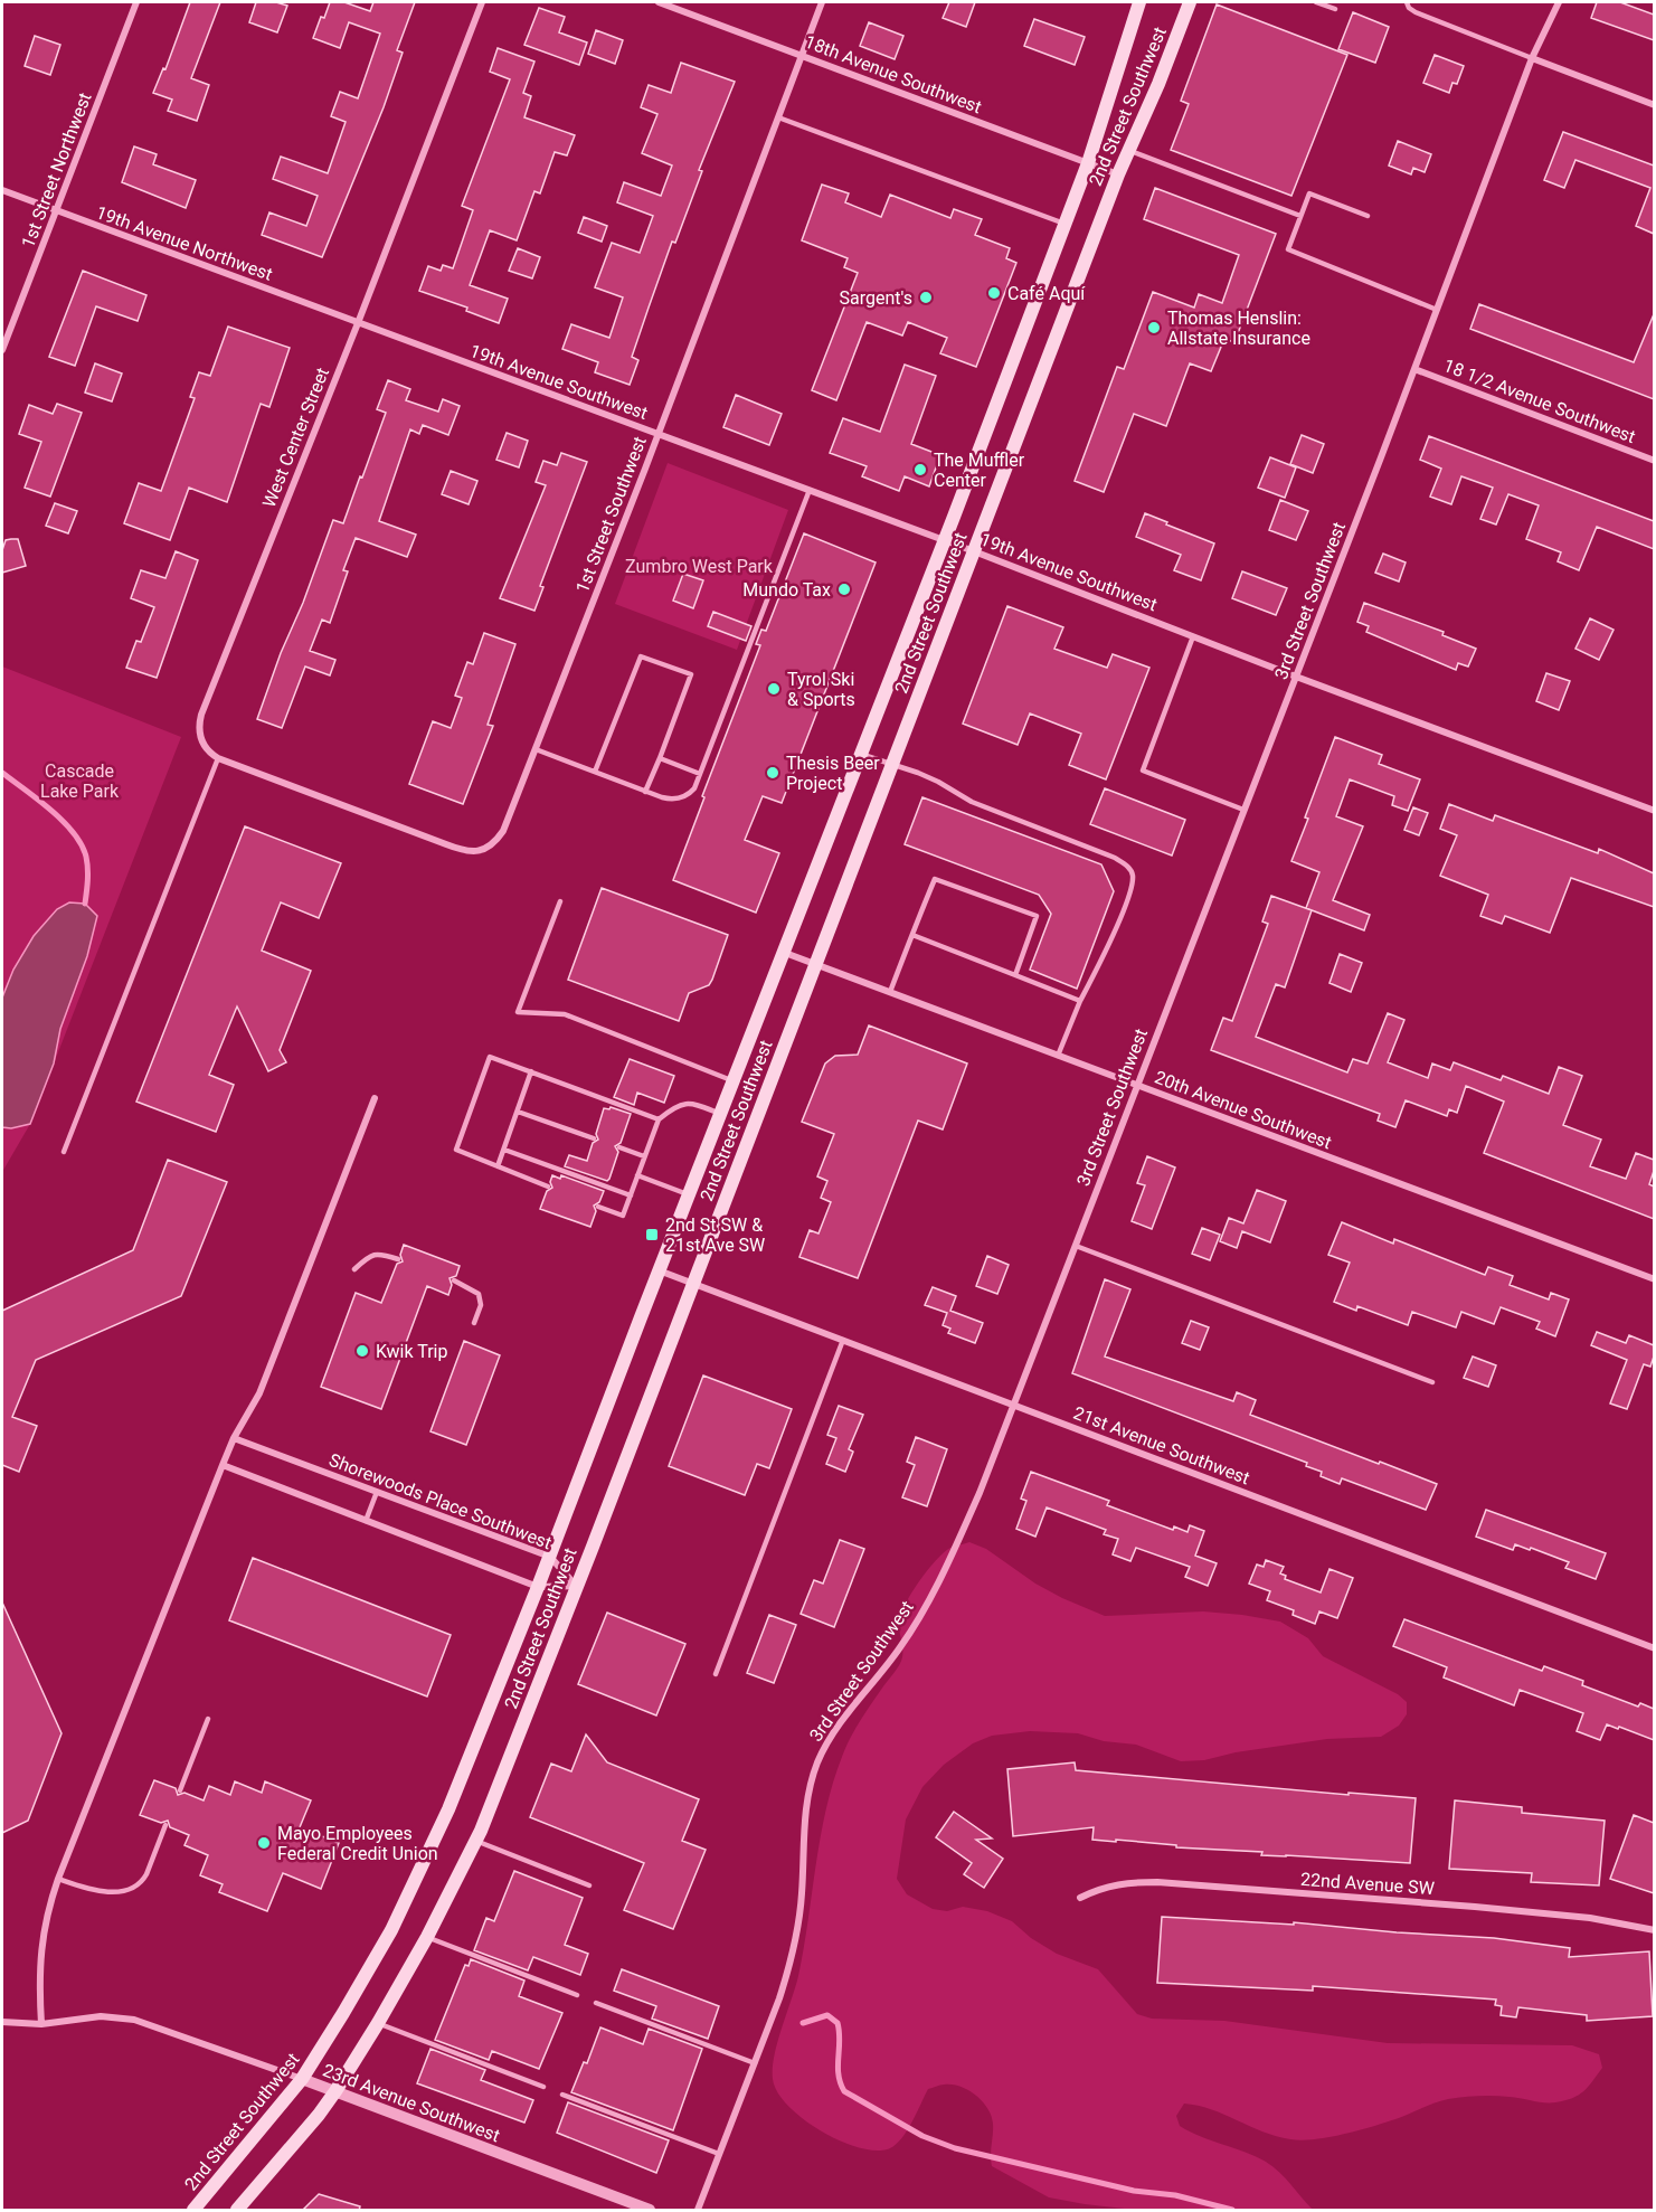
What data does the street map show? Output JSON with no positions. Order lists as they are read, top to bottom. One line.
{"streets":{"main road":["2nd Street Southwest"],"street":["18th Avenue Southwest","1st Street Northwest","19th Avenue Northwest","19th Avenue Southwest","18 1/2 Avenue Southwest","West Center Street","1st Street Southwest","3rd Street Southwest","20th Avenue Southwest","21st Avenue Southwest","Shorewoods Place Southwest","22nd Avenue SW","23rd Avenue Southwest"]},"crossings":[["18th Avenue Southwest","2nd Street Southwest"],["18th Avenue Southwest","1st Street Southwest"],["2nd Street Southwest","19th Avenue Southwest"],["2nd Street Southwest","20th Avenue Southwest"],["2nd Street Southwest","21st Avenue Southwest"],["2nd Street Southwest","Shorewoods Place Southwest"],["2nd Street Southwest","23rd Avenue Southwest"],["1st Street Northwest","19th Avenue Northwest"],["19th Avenue Northwest","19th Avenue Southwest"],["19th Avenue Northwest","West Center Street"],["19th Avenue Southwest","West Center Street"],["19th Avenue Southwest","1st Street Southwest"],["19th Avenue Southwest","3rd Street Southwest"],["18 1/2 Avenue Southwest","3rd Street Southwest"],["West Center Street","1st Street Southwest"],["3rd Street Southwest","20th Avenue Southwest"],["3rd Street Southwest","21st Avenue Southwest"]],"parks":["Zumbro West Park","Cascade Lake Park"],"places":{"other":["Café Aquí","Sargent's","Thomas Henslin: Allstate Insurance","The Muffler Center","Mundo Tax","Tyrol Ski & Sports","Thesis Beer Project","Kwik Trip","Mayo Employees Federal Credit Union"],"transit":["2nd St SW & 21st Ave SW"]}}
